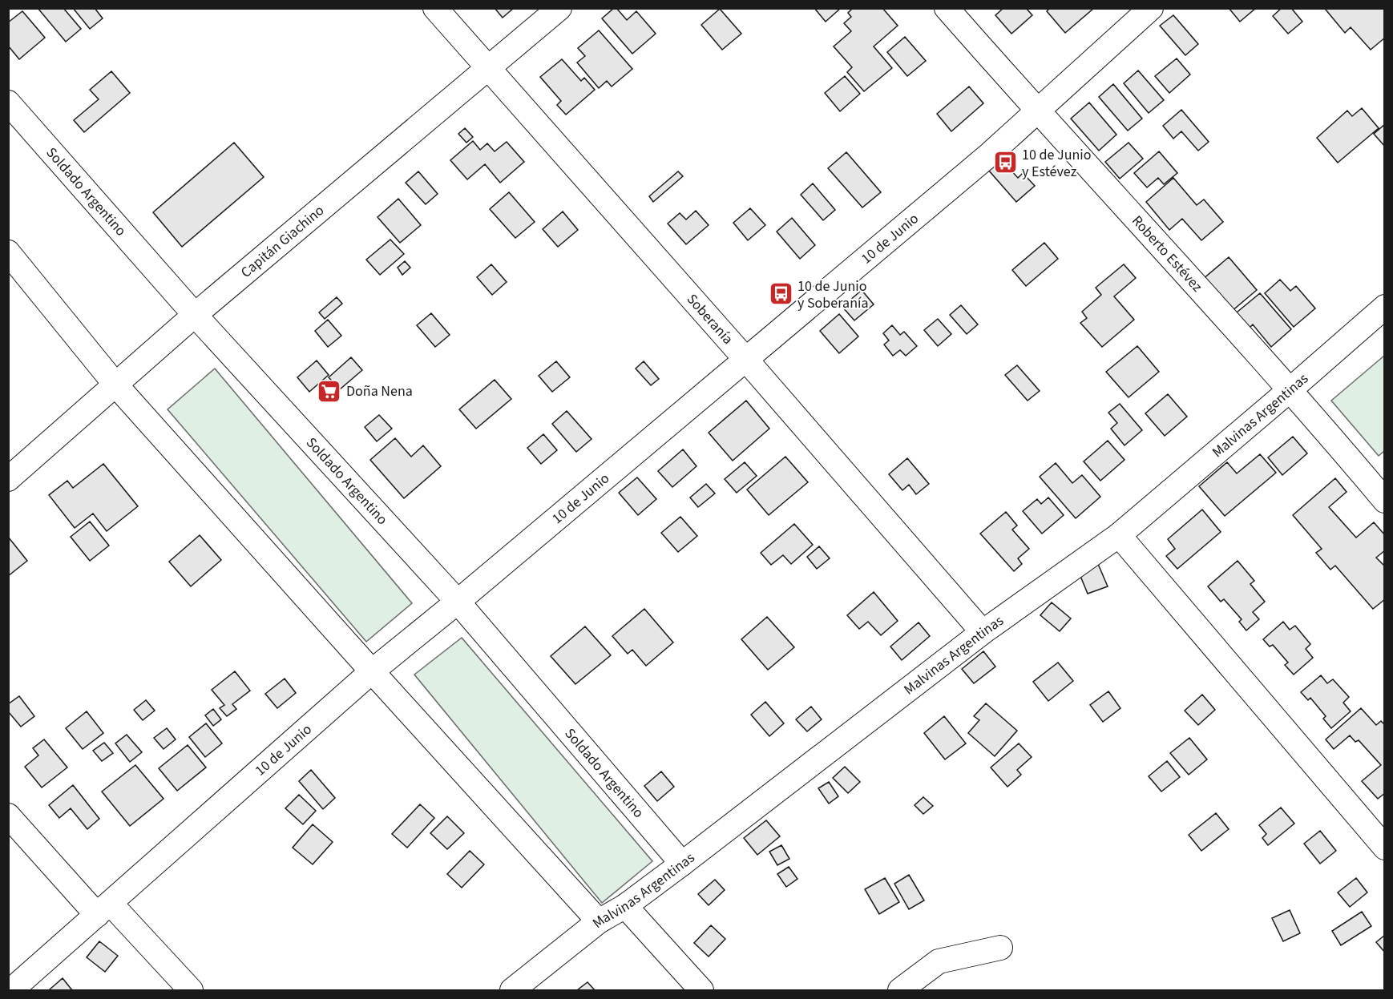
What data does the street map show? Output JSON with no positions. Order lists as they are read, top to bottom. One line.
{"streets":{"street":["Soldado Argentino","10 de Junio","Capitán Giachino","Roberto Estévez","Soberanía","Malvinas Argentinas"]},"crossings":[["Soldado Argentino","10 de Junio"],["Soldado Argentino","Capitán Giachino"],["Soldado Argentino","Malvinas Argentinas"],["10 de Junio","Roberto Estévez"],["10 de Junio","Soberanía"],["Capitán Giachino","Soberanía"],["Roberto Estévez","Malvinas Argentinas"],["Soberanía","Malvinas Argentinas"]],"places":{"bus stop":["10 de Junio y Estévez","10 de Junio y Soberanía"],"supermarket":["Doña Nena"]}}
